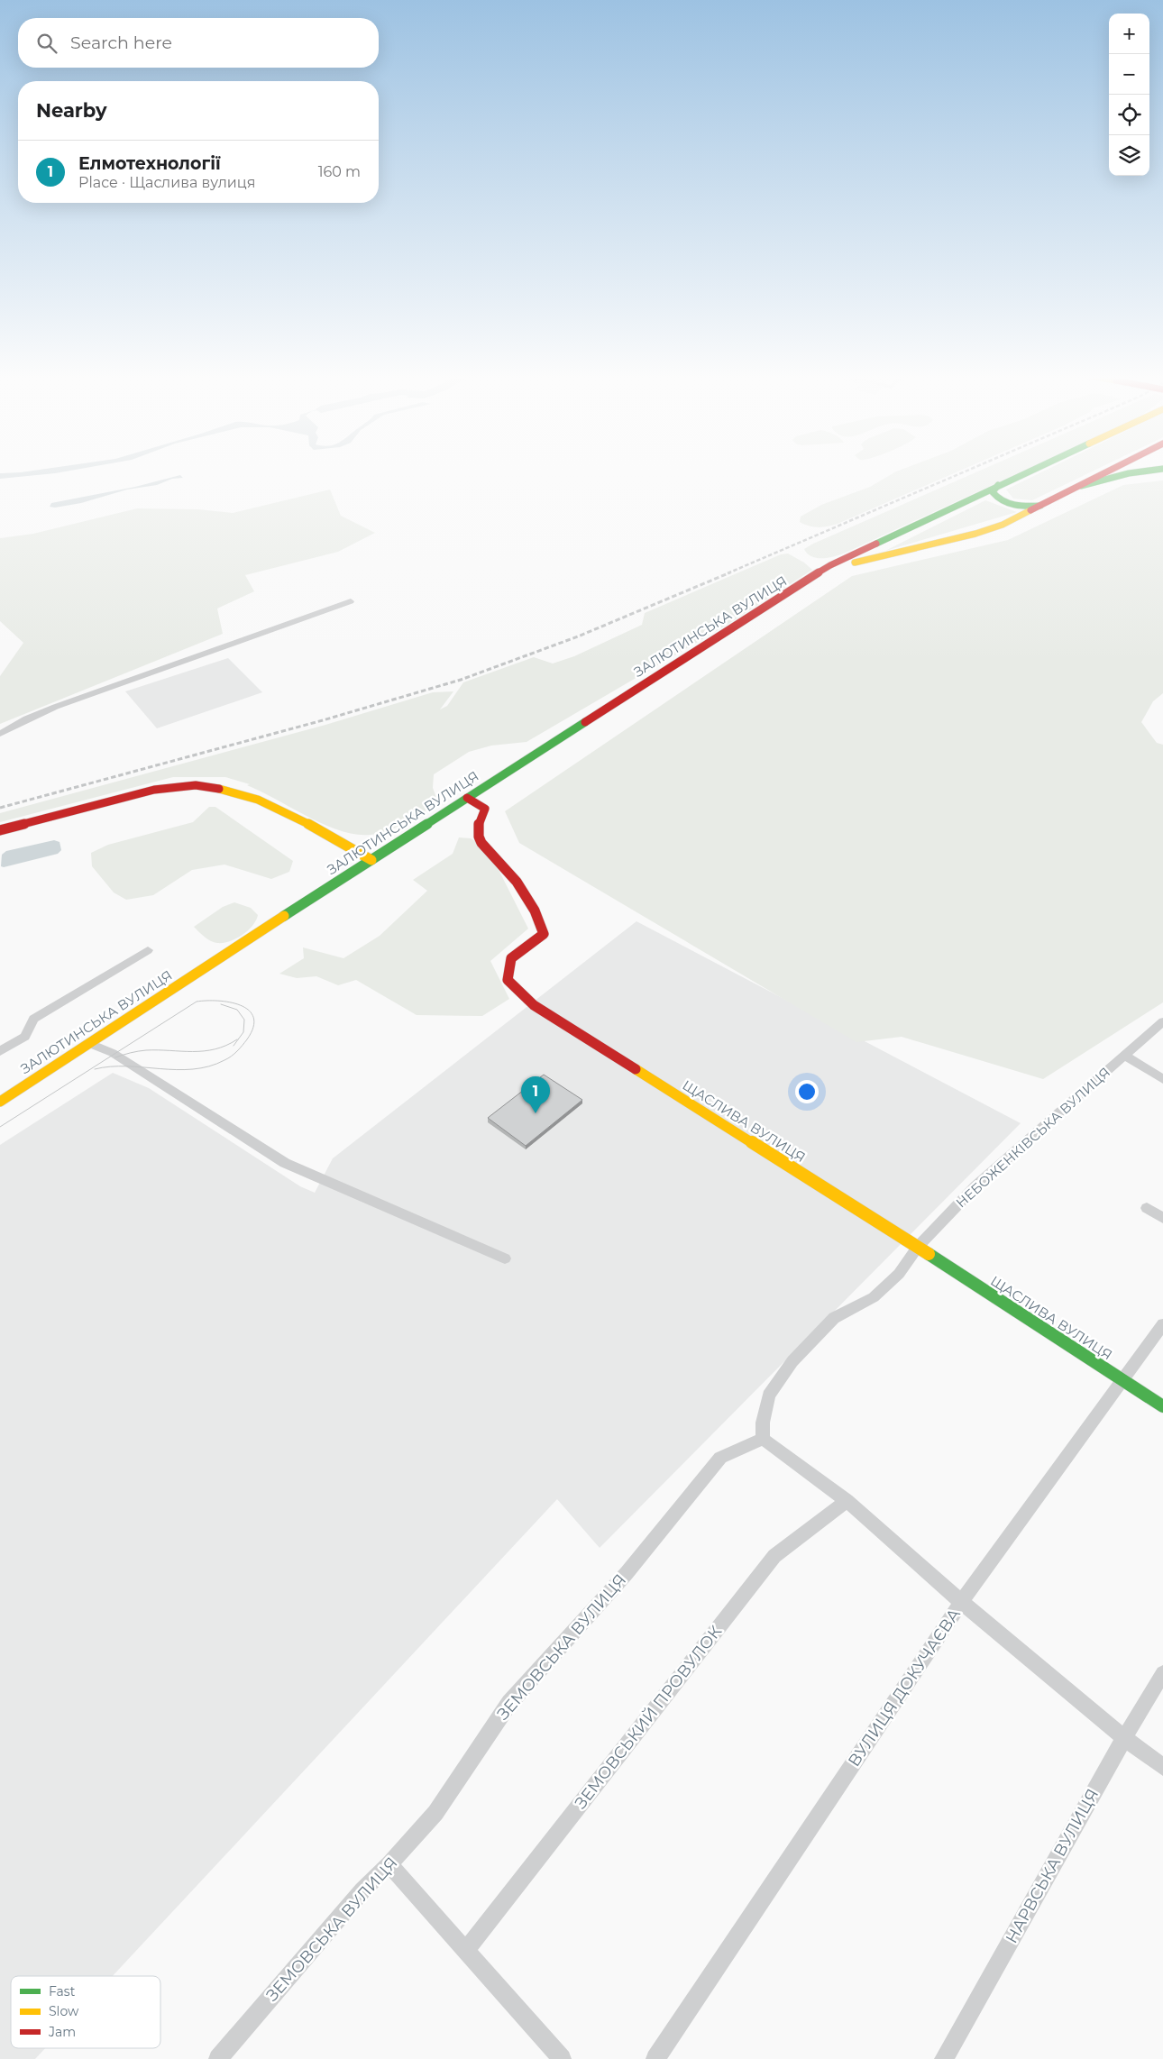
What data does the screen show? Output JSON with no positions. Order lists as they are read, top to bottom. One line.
{"streets":{"main road":["ЗАЛЮТИНСЬКА ВУЛИЦЯ","ЩАСЛИВА ВУЛИЦЯ"],"street":["НЕБОЖЕНКІВСЬКА ВУЛИЦЯ","ЗЕМОВСЬКА ВУЛИЦЯ","ВУЛИЦЯ ДОКУЧАЄВА","ЗЕМОВСЬКИЙ ПРОВУЛОК","НАРВСЬКА ВУЛИЦЯ"]},"crossings":[["ЗАЛЮТИНСЬКА ВУЛИЦЯ","ЩАСЛИВА ВУЛИЦЯ"],["ЩАСЛИВА ВУЛИЦЯ","НЕБОЖЕНКІВСЬКА ВУЛИЦЯ"],["ЩАСЛИВА ВУЛИЦЯ","ВУЛИЦЯ ДОКУЧАЄВА"],["НЕБОЖЕНКІВСЬКА ВУЛИЦЯ","ЗЕМОВСЬКА ВУЛИЦЯ"]],"legend":["Fast","Slow","Jam"],"page":{"map_buttons":["+","−"],"search":"Search here","heading":"Nearby","list":[{"mark":"1","name":"Елмотехнології","note":"Place · Щаслива вулиця","value":"160 m"}],"pins":"1"}}
